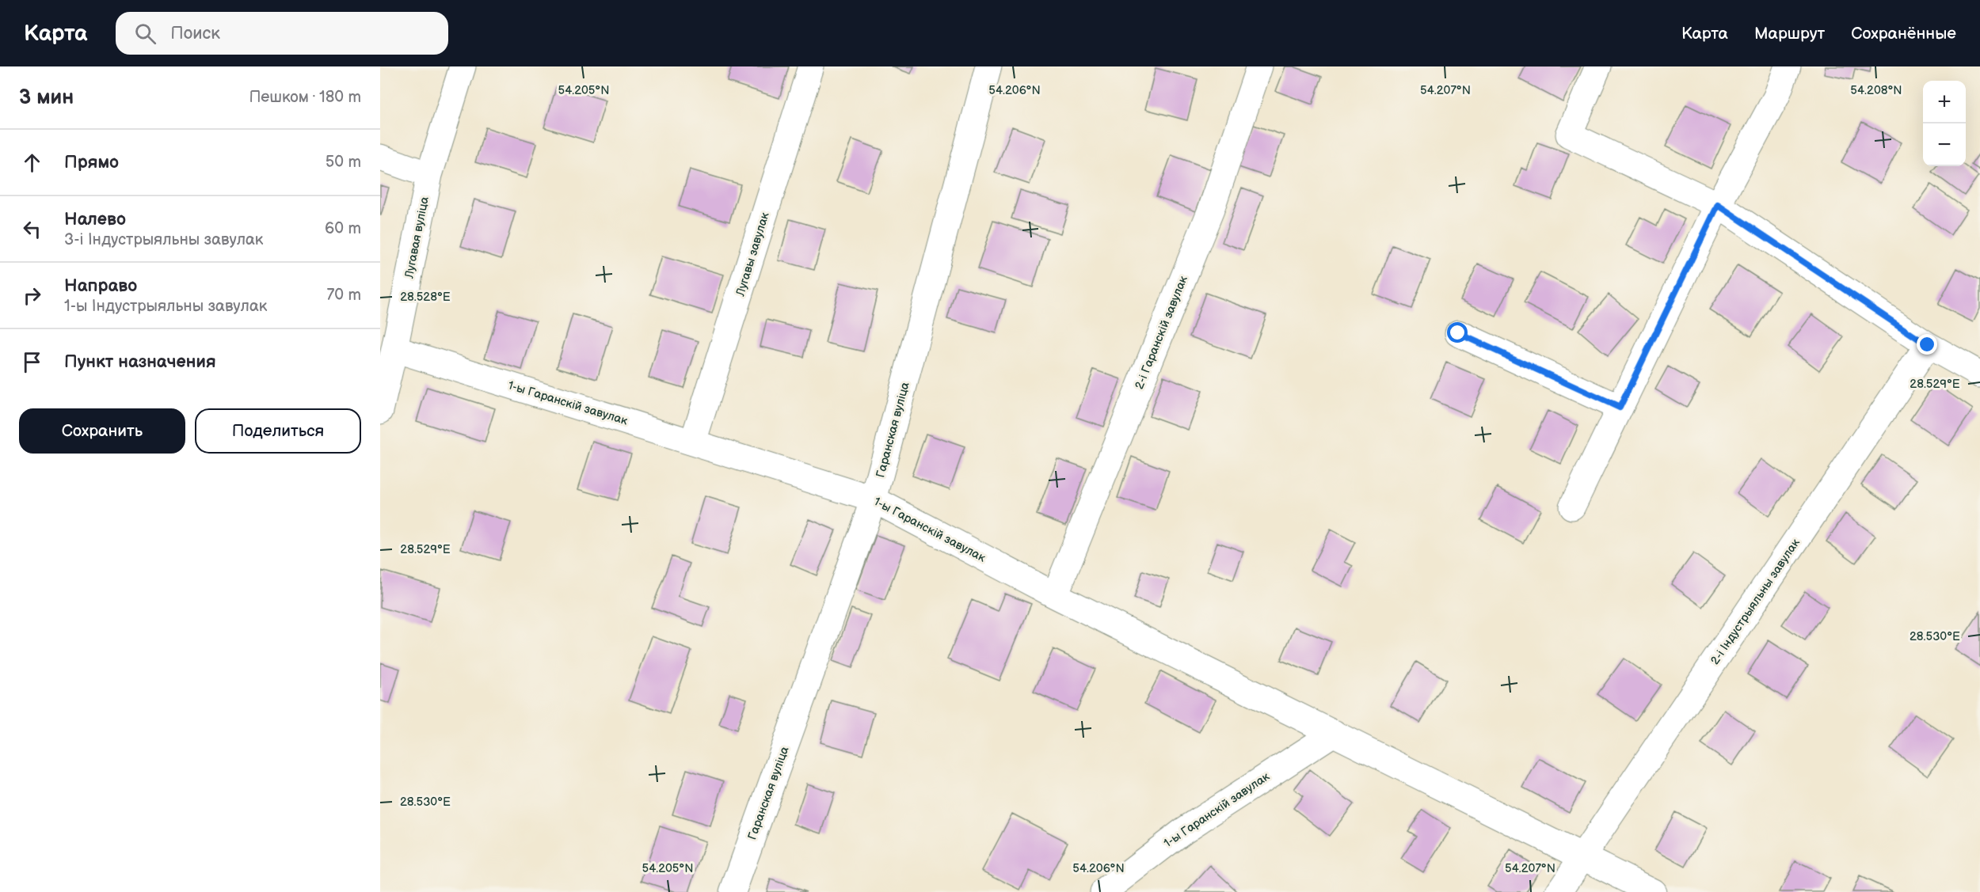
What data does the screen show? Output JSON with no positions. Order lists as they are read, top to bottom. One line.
{"streets":{"street":["Лугавая вуліца","Лугавы завулак","2-і Гаранскій завулак","1-ы Гаранскій завулак","Гаранская вуліца","2-і Індустрыяльны завулак"]},"crossings":[["Лугавая вуліца","1-ы Гаранскій завулак"],["Лугавы завулак","1-ы Гаранскій завулак"],["2-і Гаранскій завулак","1-ы Гаранскій завулак"],["1-ы Гаранскій завулак","Гаранская вуліца"],["1-ы Гаранскій завулак","2-і Індустрыяльны завулак"]],"page":{"header":"Карта","search":"Поиск","nav":["Карта","Маршрут","Сохранённые"],"heading":["3 мин","Пешком · 180 m"],"map_buttons":["+","−"],"list":[["Прямо","50 m"],["Налево","3-і Індустрыяльны завулак","60 m"],["Направо","1-ы Індустрыяльны завулак","70 m"],"Пункт назначения"],"buttons":["Сохранить","Поделиться"]},"coordinates":["54.205°N","54.206°N","54.207°N","54.208°N","28.528°E","28.529°E","28.530°E"]}
